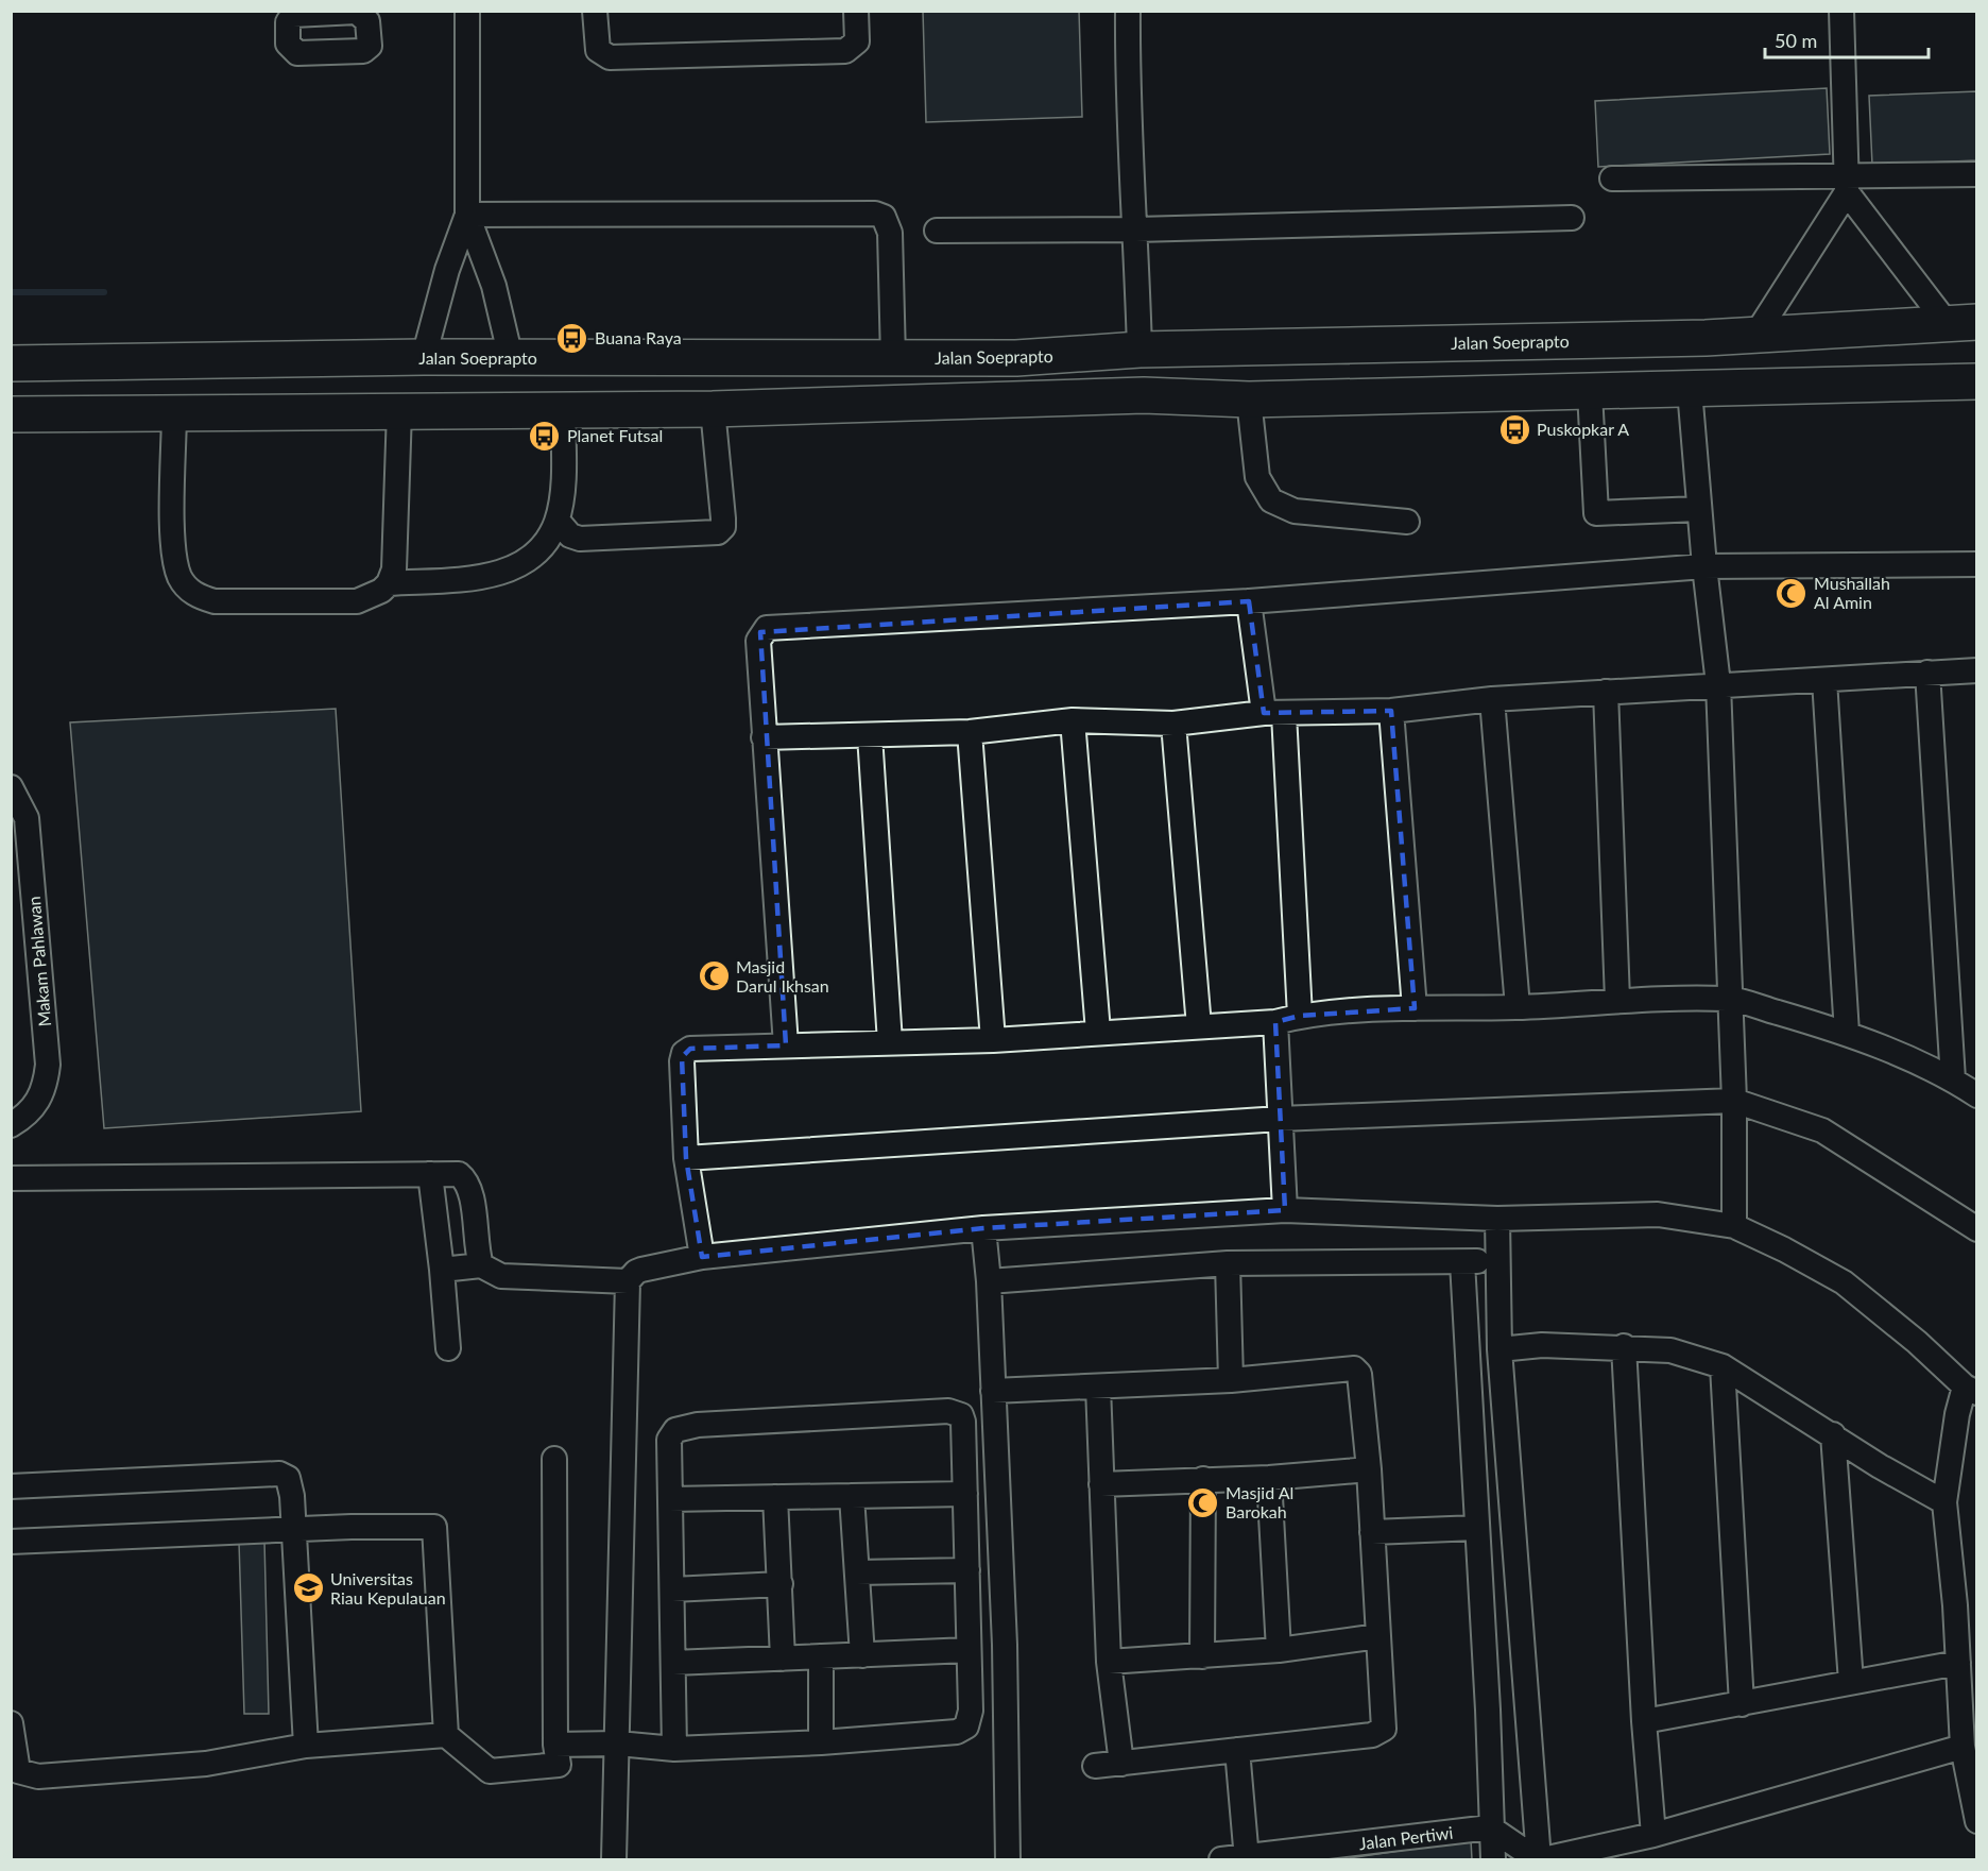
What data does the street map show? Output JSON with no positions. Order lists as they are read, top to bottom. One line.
{"streets":{"highway":["Jalan Soeprapto"],"street":["Makam Pahlawan","Jalan Pertiwi"]},"places":{"bus stop":["Buana Raya","Puskopkar A","Planet Futsal"],"mosque":["Mushallah Al Amin","Masjid Darul Ikhsan","Masjid Al Barokah"],"school or university":["Universitas Riau Kepulauan"]},"scale_bar":"50 m"}
